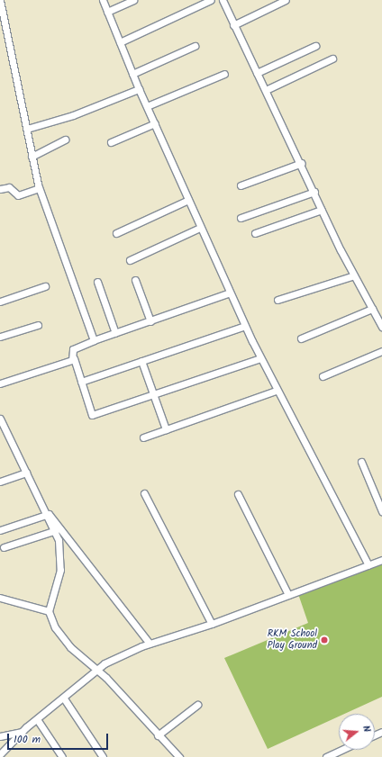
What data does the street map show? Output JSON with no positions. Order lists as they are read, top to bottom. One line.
{"places":["RKM School Play Ground"],"scale_bar":"100 m","north":"right"}
